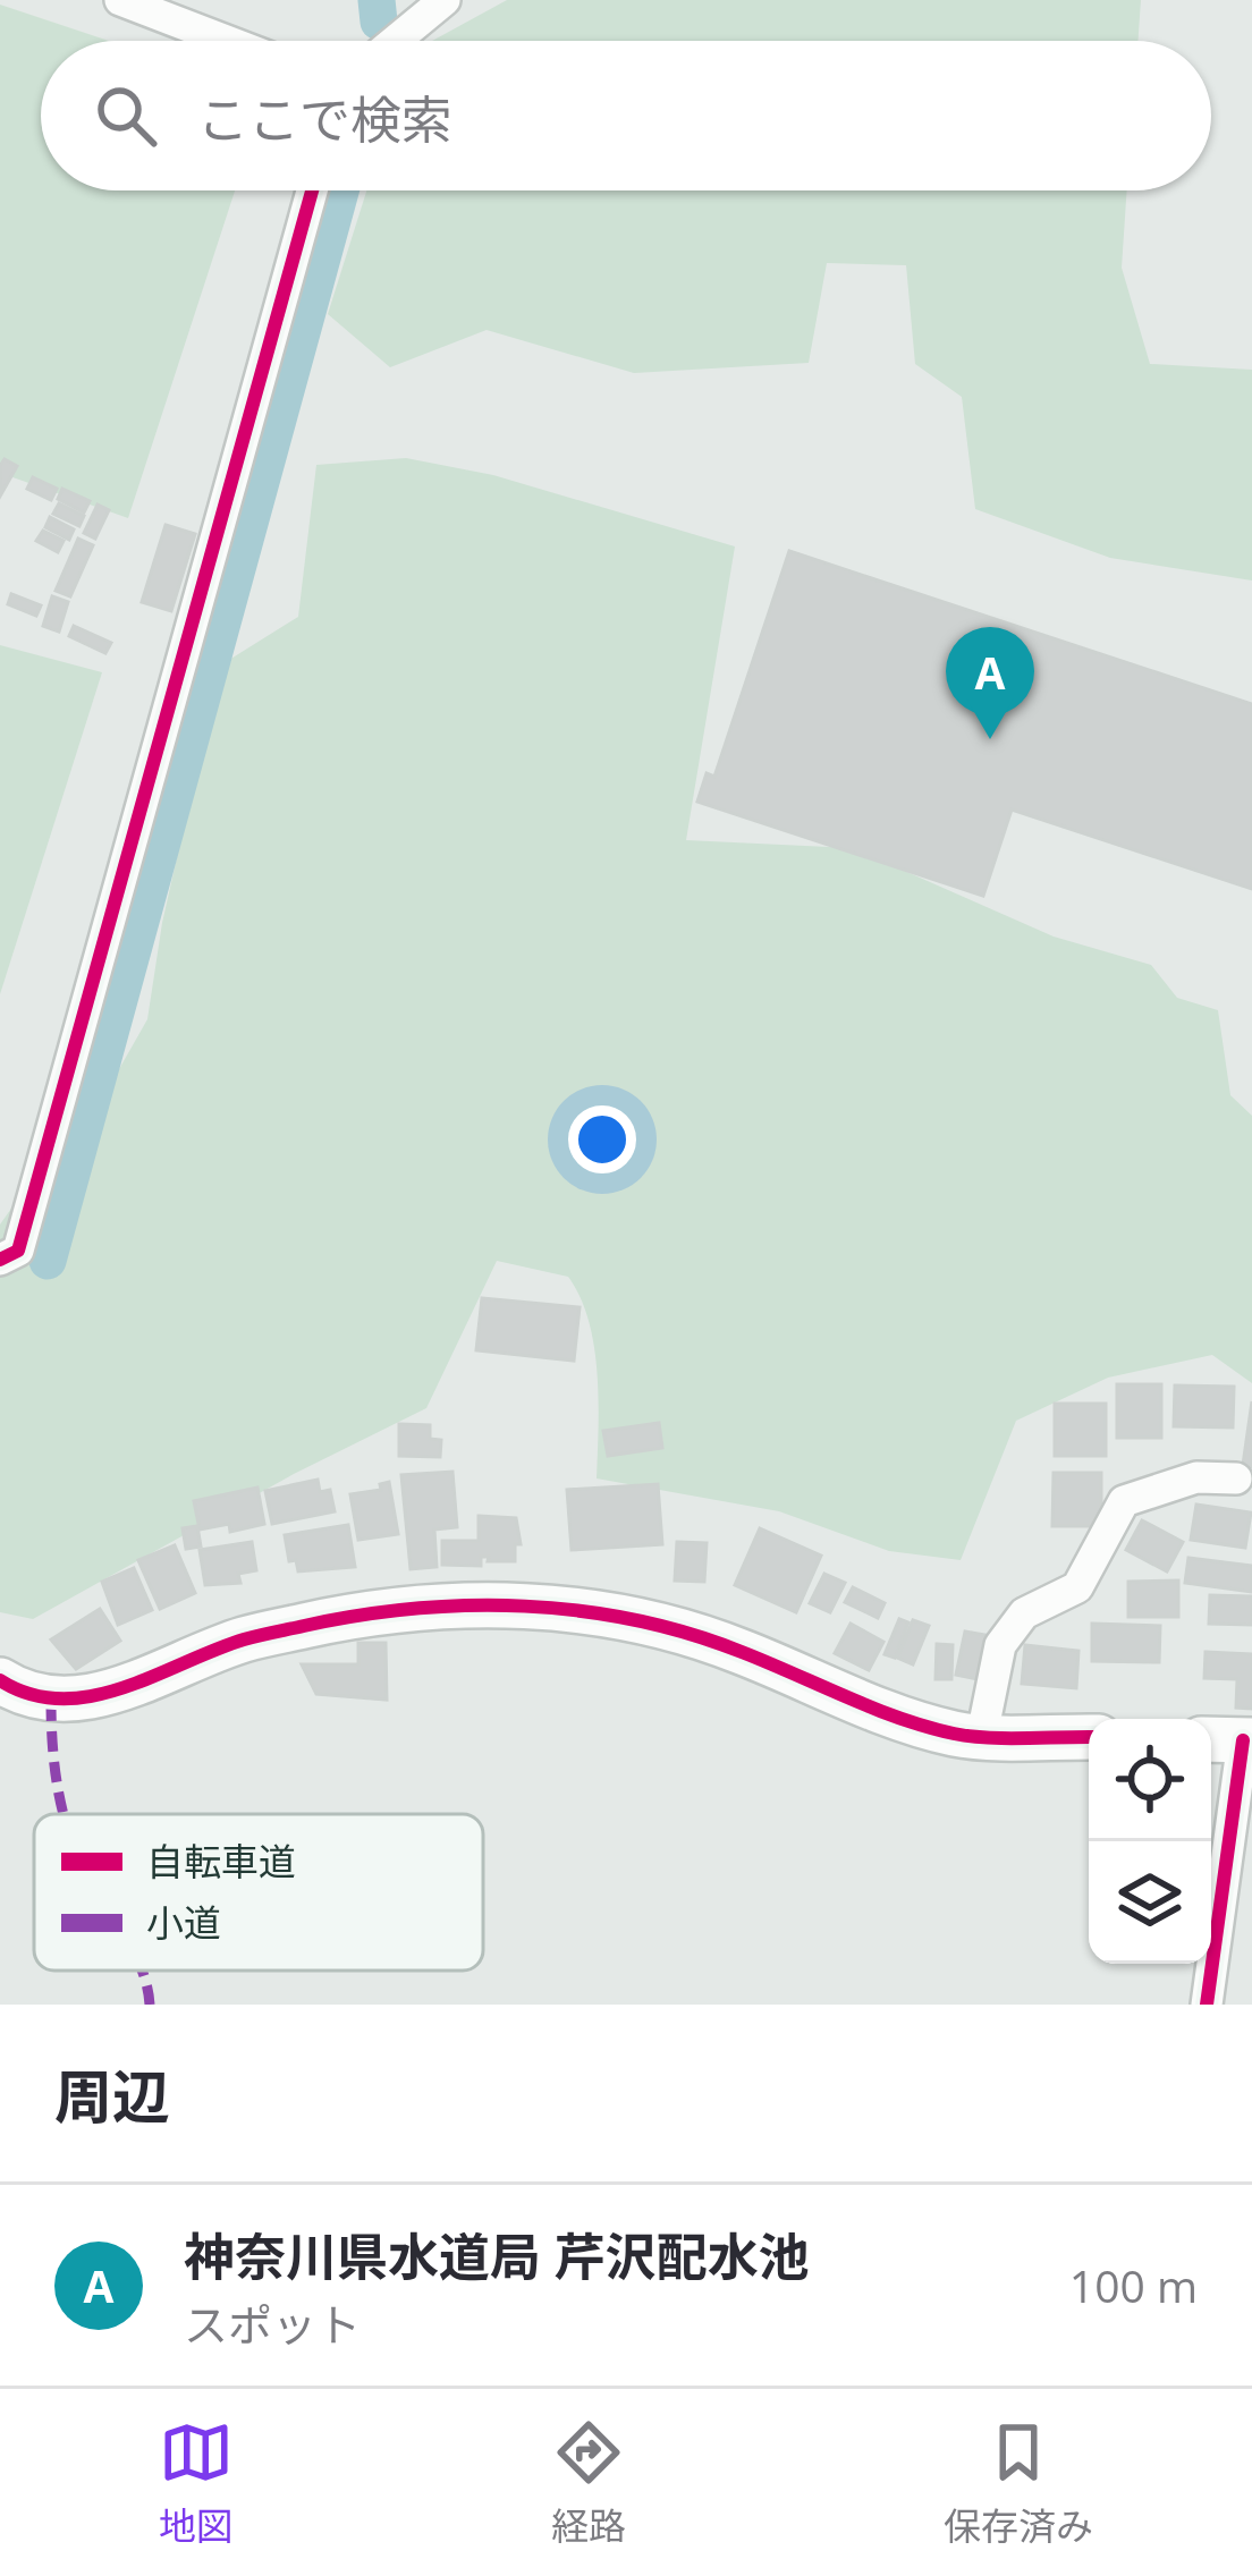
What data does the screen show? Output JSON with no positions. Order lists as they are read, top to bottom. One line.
{"legend":["自転車道","小道"],"page":{"search":"ここで検索","pins":"A","heading":"周辺","list":[{"mark":"A","name":"神奈川県水道局 芹沢配水池","note":"スポット","value":"100 m"}],"nav":["地図","経路","保存済み"]}}
